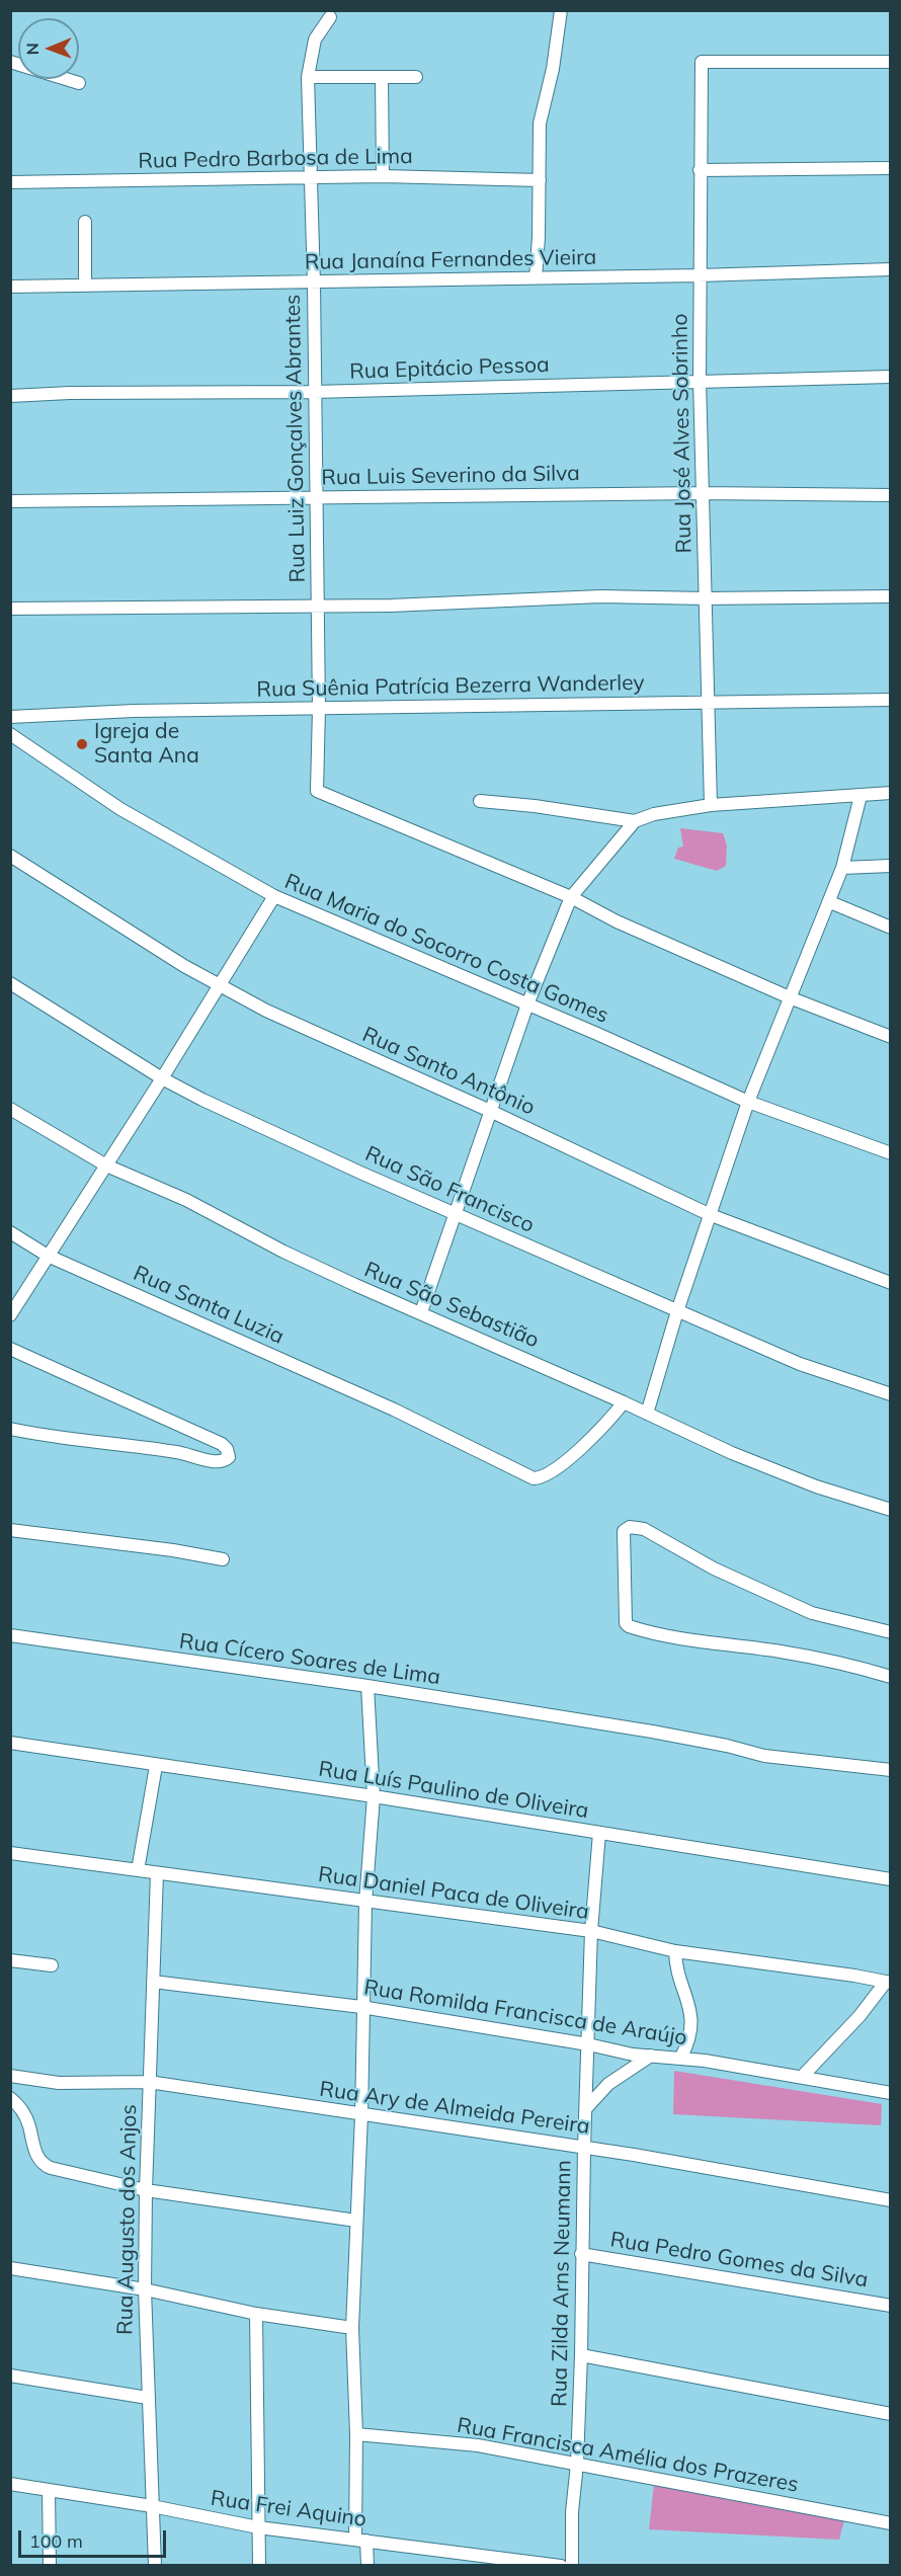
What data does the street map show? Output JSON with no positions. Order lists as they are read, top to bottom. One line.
{"streets":{"street":["Rua Pedro Barbosa de Lima","Rua Janaína Fernandes Vieira","Rua Epitácio Pessoa","Rua José Alves Sobrinho","Rua Luiz Gonçalves Abrantes","Rua Luis Severino da Silva","Rua Suênia Patrícia Bezerra Wanderley","Rua Maria do Socorro Costa Gomes","Rua Santo Antônio","Rua São Francisco","Rua Santa Luzia","Rua São Sebastião","Rua Cícero Soares de Lima","Rua Luís Paulino de Oliveira","Rua Daniel Paca de Oliveira","Rua Romilda Francisca de Araújo","Rua Ary de Almeida Pereira","Rua Augusto dos Anjos","Rua Pedro Gomes da Silva","Rua Zilda Arns Neumann","Rua Francisca Amélia dos Prazeres","Rua Frei Aquino"]},"crossings":[["Rua Pedro Barbosa de Lima","Rua Luiz Gonçalves Abrantes"],["Rua Janaína Fernandes Vieira","Rua José Alves Sobrinho"],["Rua Janaína Fernandes Vieira","Rua Luiz Gonçalves Abrantes"],["Rua Epitácio Pessoa","Rua José Alves Sobrinho"],["Rua Epitácio Pessoa","Rua Luiz Gonçalves Abrantes"],["Rua José Alves Sobrinho","Rua Luis Severino da Silva"],["Rua José Alves Sobrinho","Rua Suênia Patrícia Bezerra Wanderley"],["Rua Luiz Gonçalves Abrantes","Rua Luis Severino da Silva"],["Rua Luiz Gonçalves Abrantes","Rua Suênia Patrícia Bezerra Wanderley"],["Rua Santa Luzia","Rua São Sebastião"],["Rua Luís Paulino de Oliveira","Rua Zilda Arns Neumann"],["Rua Daniel Paca de Oliveira","Rua Augusto dos Anjos"],["Rua Daniel Paca de Oliveira","Rua Zilda Arns Neumann"],["Rua Romilda Francisca de Araújo","Rua Augusto dos Anjos"],["Rua Romilda Francisca de Araújo","Rua Zilda Arns Neumann"],["Rua Ary de Almeida Pereira","Rua Augusto dos Anjos"],["Rua Ary de Almeida Pereira","Rua Zilda Arns Neumann"],["Rua Augusto dos Anjos","Rua Frei Aquino"],["Rua Pedro Gomes da Silva","Rua Zilda Arns Neumann"],["Rua Zilda Arns Neumann","Rua Francisca Amélia dos Prazeres"]],"places":["Igreja de Santa Ana"],"scale_bar":"100 m","north":"left"}
